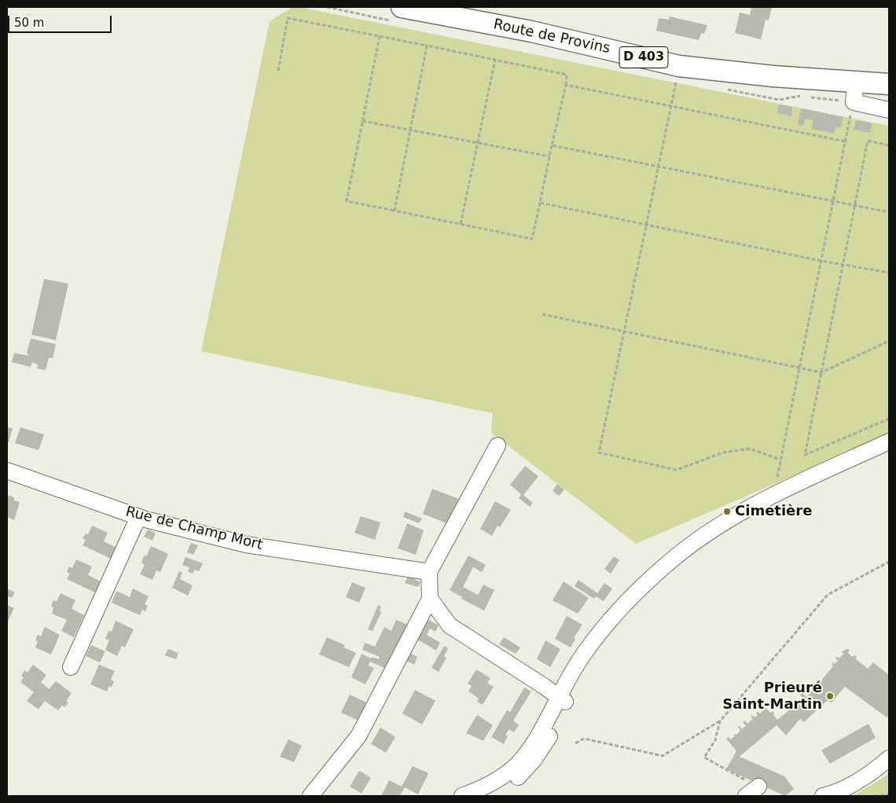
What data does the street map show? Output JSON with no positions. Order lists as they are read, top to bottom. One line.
{"streets":{"main road":["Route de Provins","D 403"],"street":["Rue de Champ Mort"]},"places":["Cimetière","Prieuré Saint-Martin"],"scale_bar":"50 m"}
